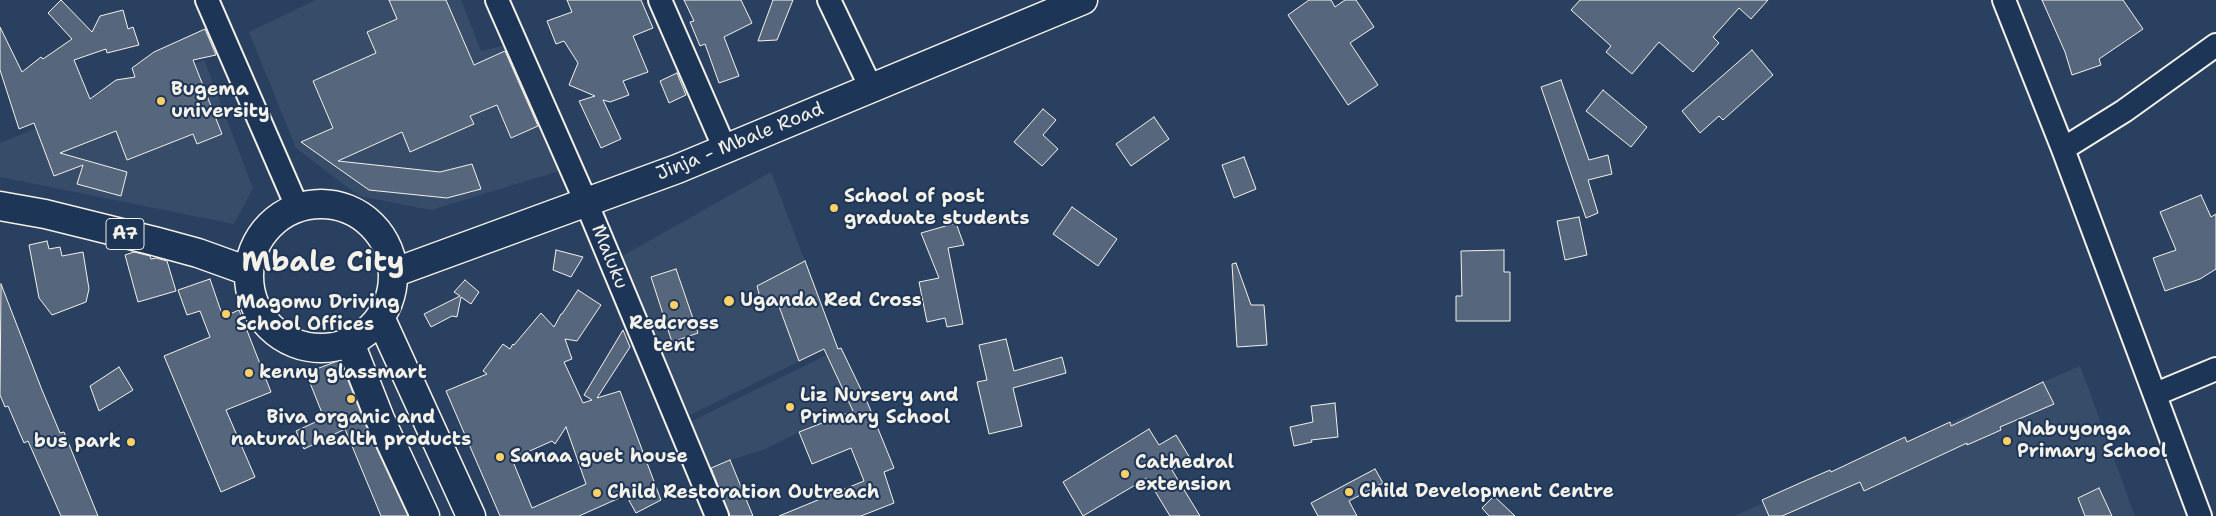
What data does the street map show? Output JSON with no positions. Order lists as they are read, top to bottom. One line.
{"streets":{"main road":["Jinja - Mbale Road","A7"],"street":["Maluku"]},"crossings":[["Jinja - Mbale Road","A7"],["Jinja - Mbale Road","Maluku"]],"districts":["Mbale City"],"places":["Bugema university","School of post graduate students","Uganda Red Cross","Redcross tent","Magomu Driving School Offices","kenny glassmart","Biva organic and natural health products","Liz Nursery and Primary School","Nabuyonga Primary School","bus park","Sanaa guet house","Cathedral extension","Child Development Centre","Child Restoration Outreach"]}
